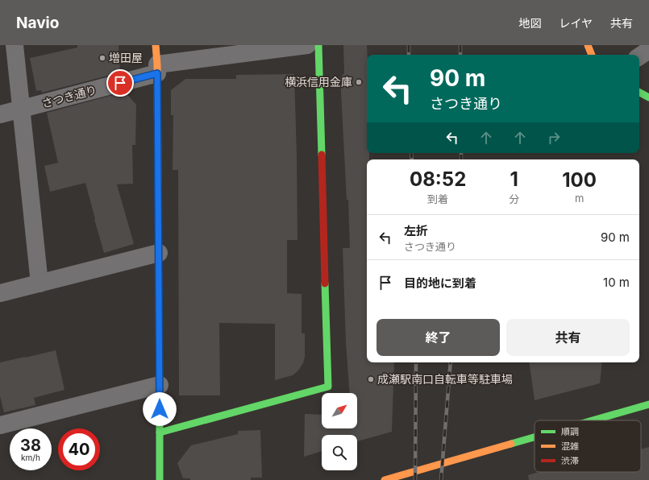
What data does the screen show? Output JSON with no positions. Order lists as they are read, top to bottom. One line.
{"streets":{"street":["さつき通り"]},"places":["増田屋","横浜信用金庫","成瀬駅南口自転車等駐車場"],"legend":["順調","混雑","渋滞"],"north":"top right","page":{"header":"Navio","nav":["地図","レイヤ","共有"],"turn":["90 m","さつき通り"],"eta":["08:52","到着","1","分","100","m"],"list":[{"name":"左折","note":"さつき通り","value":"90 m"},{"name":"目的地に到着","value":"10 m"}],"buttons":["終了","共有"],"speed":"38 km/h","limit":"40"}}
